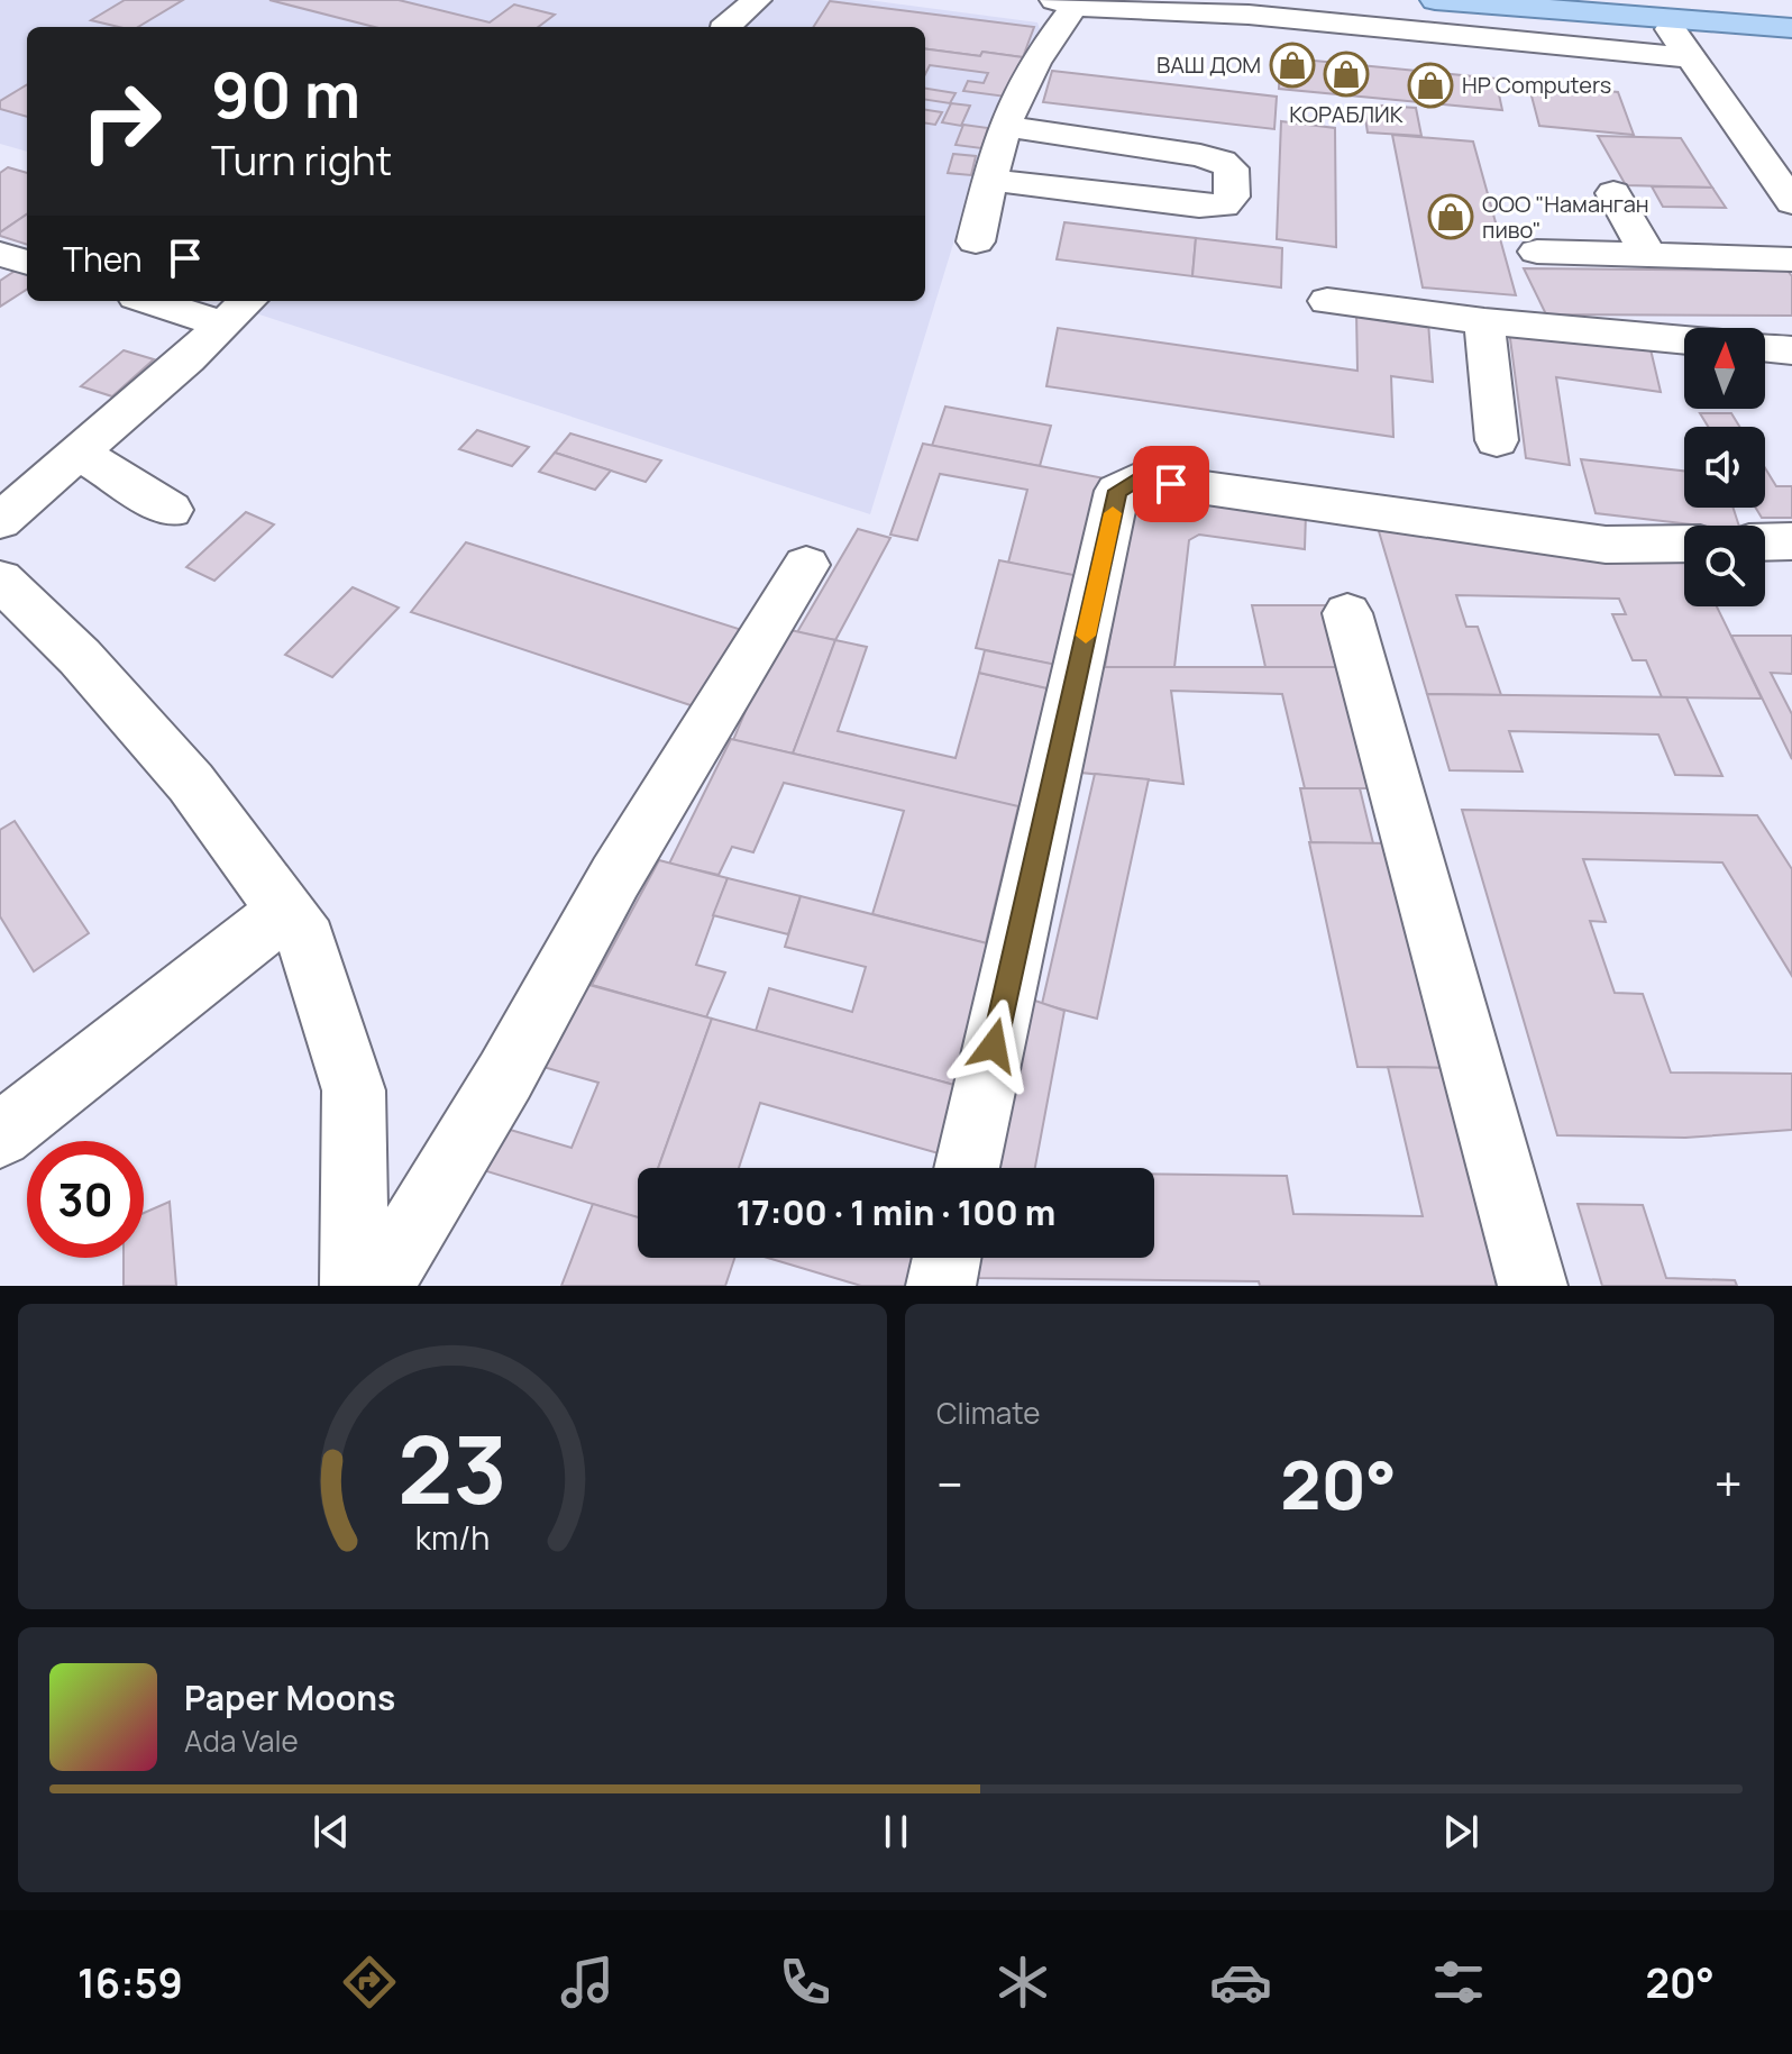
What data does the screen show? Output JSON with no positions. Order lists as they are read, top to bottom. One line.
{"places":{"shop":["ВАШ ДОМ","КОРАБЛИК","HP Computers","ООО \"Наманган пиво\""]},"north":"top","page":{"turn":["90 m","Turn right"],"then":"Then","limit":"30","trip":"17:00 · 1 min · 100 m","tile":"Climate","heat":["−","20°","+"],"song":["Paper Moons","Ada Vale"],"tabs":["16:59","20°"],"gauge":["23","km/h"]}}
